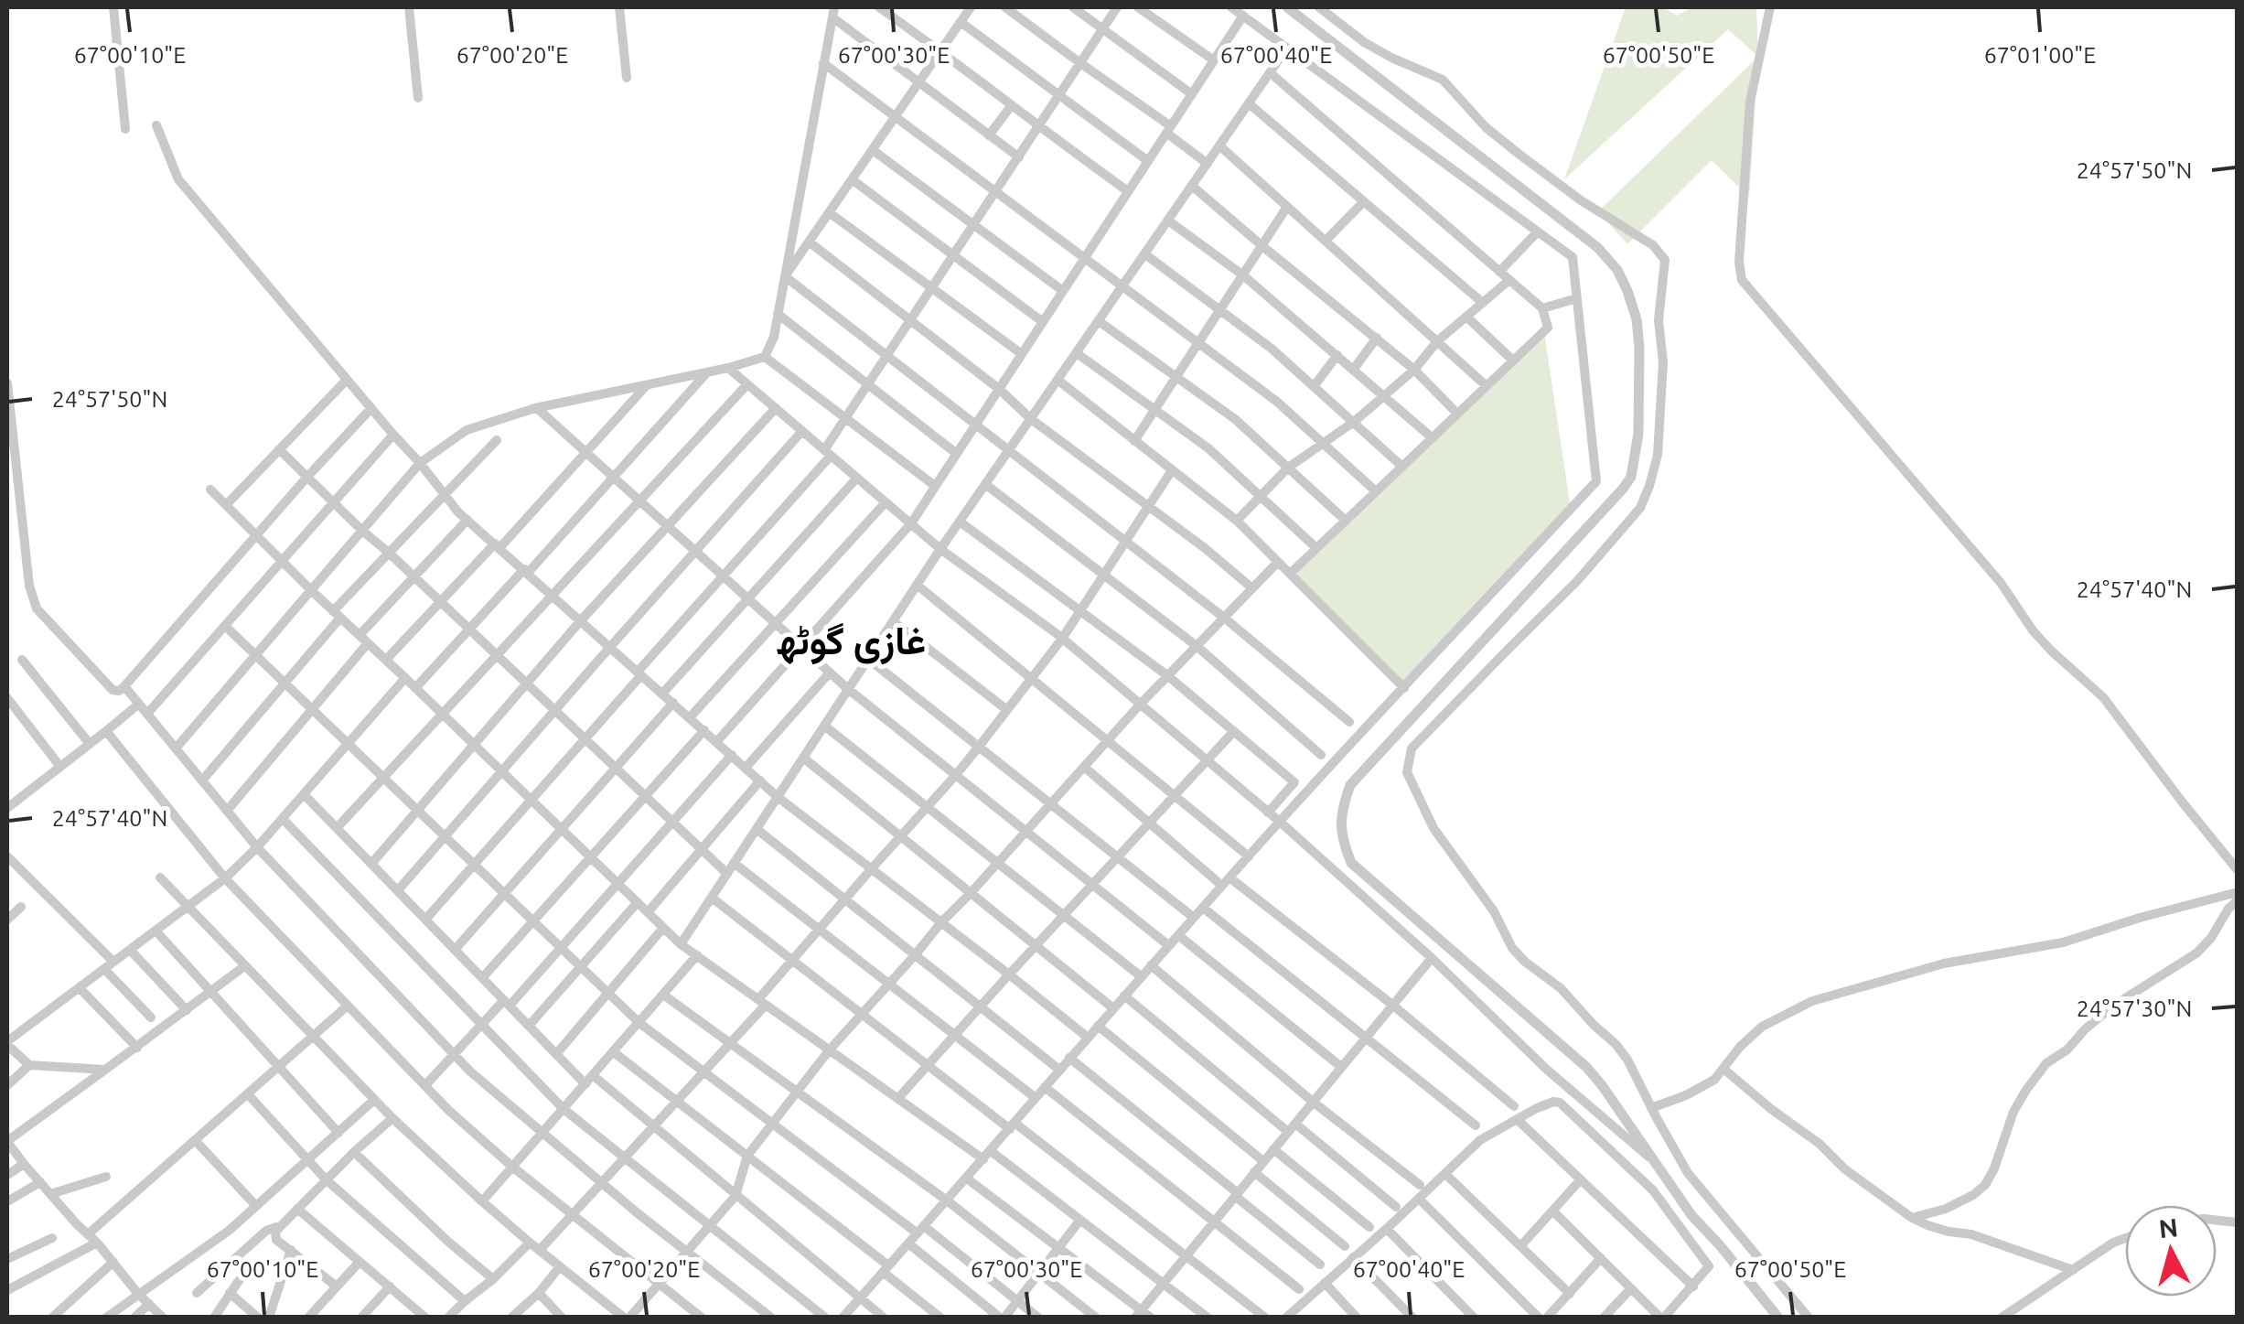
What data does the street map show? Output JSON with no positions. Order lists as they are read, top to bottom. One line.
{"districts":["غازی گوٹھ"],"north":"top","coordinates":["67°00'10\"E","67°00'20\"E","67°00'30\"E","67°00'40\"E","67°00'50\"E","67°01'00\"E","24°57'50\"N","24°57'40\"N","24°57'30\"N"]}
